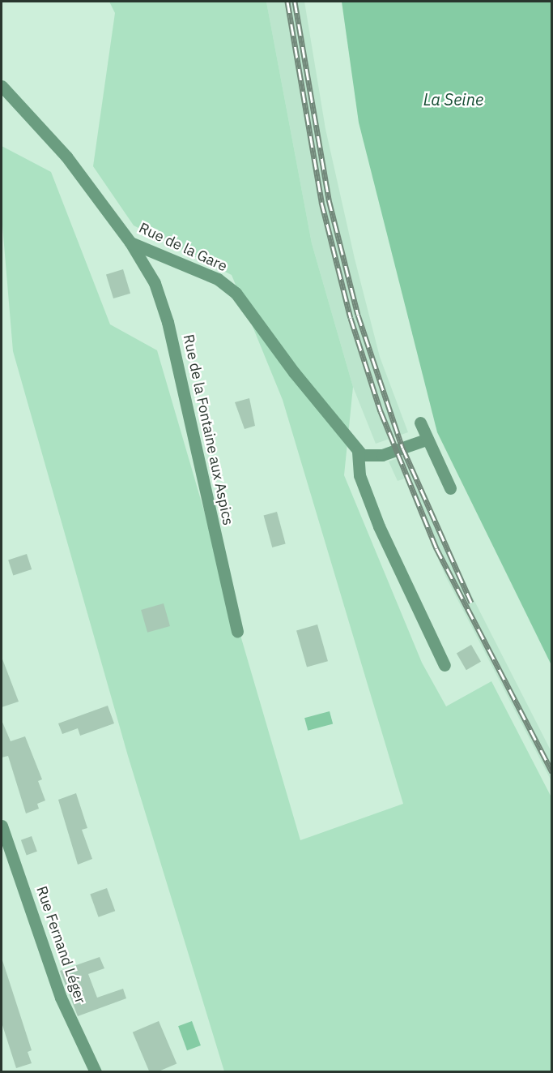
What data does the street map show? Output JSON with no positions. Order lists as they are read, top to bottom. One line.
{"streets":{"street":["Rue de la Gare","Rue de la Fontaine aux Aspics","Rue Fernand Léger"]},"crossings":[["Rue de la Gare","Rue de la Fontaine aux Aspics"]],"water":["La Seine"]}
